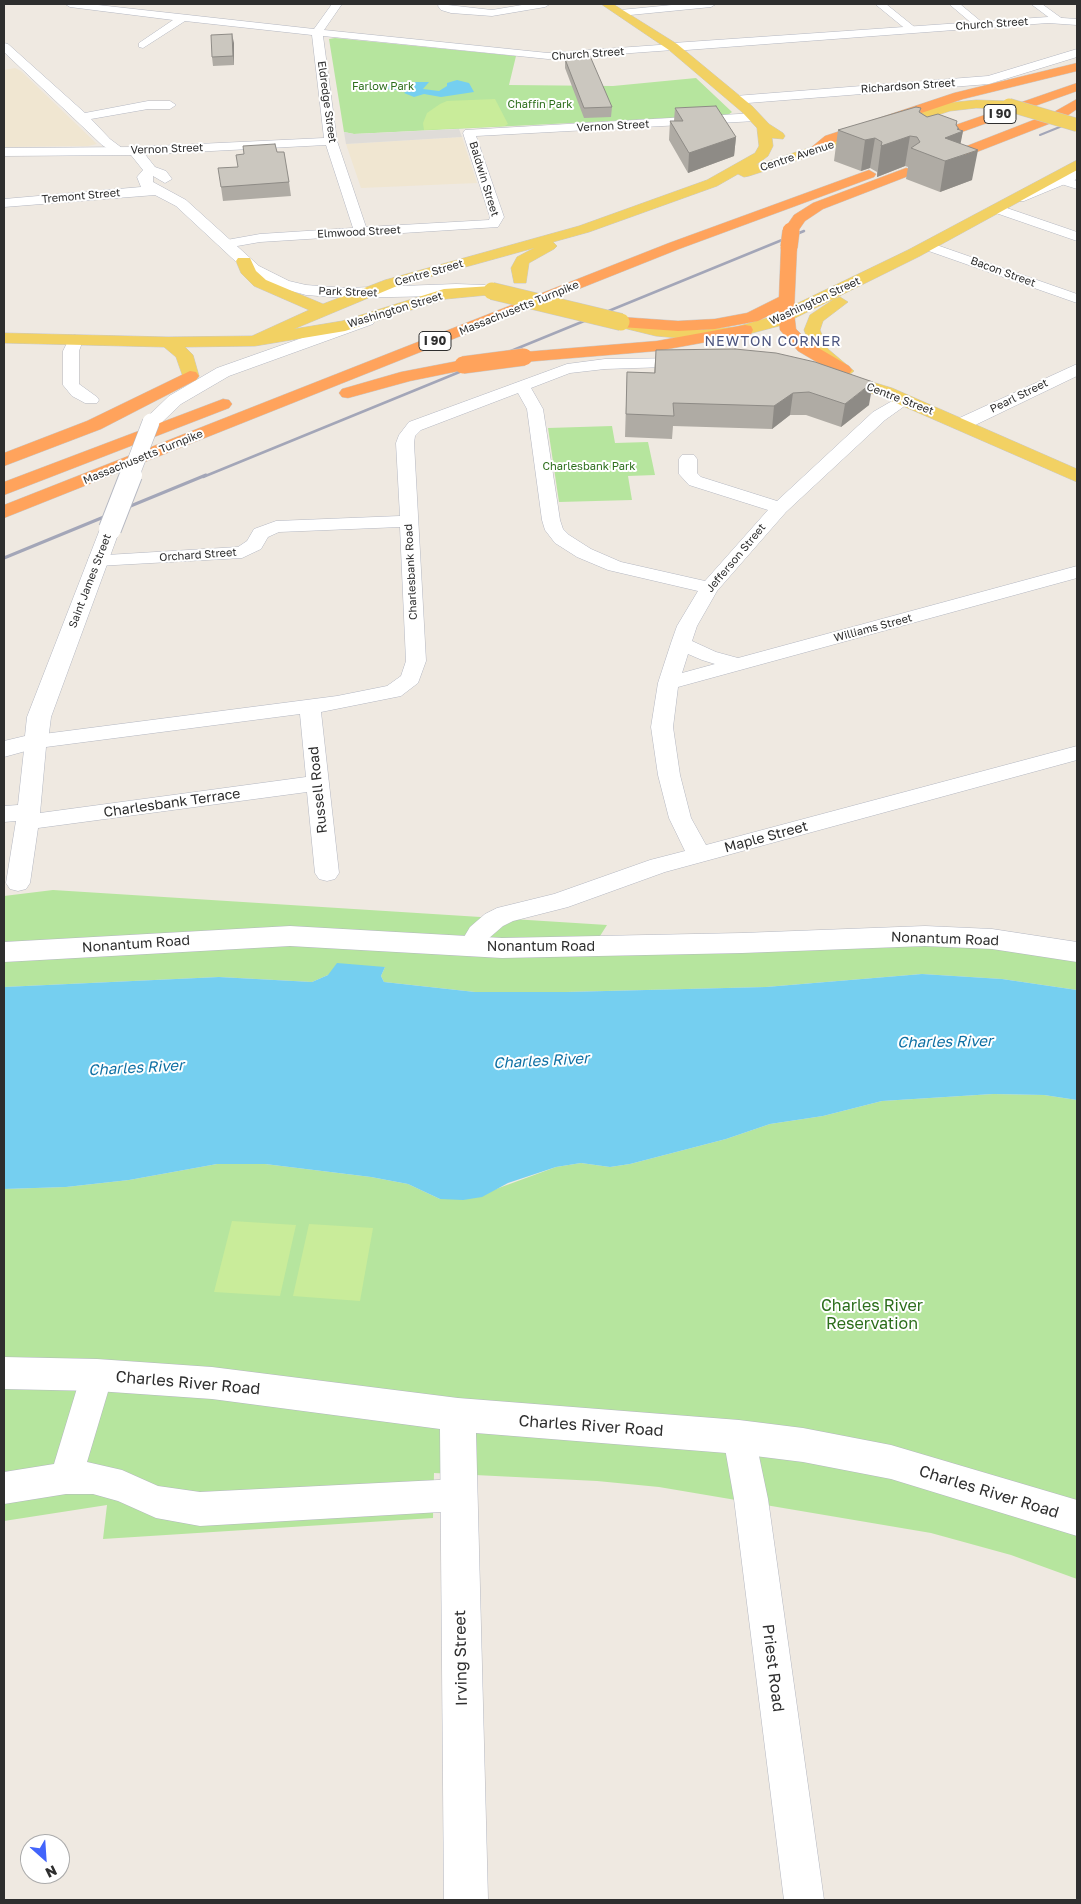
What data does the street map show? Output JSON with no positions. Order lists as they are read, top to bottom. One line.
{"streets":{"highway":["I 90","Massachusetts Turnpike"],"main road":["Church Street","Richardson Street","Vernon Street","Centre Avenue","Tremont Street","Centre Street","Park Street","Washington Street","Pearl Street","Charlesbank Road","Saint James Street","Nonantum Road","Charles River Road","Irving Street"],"street":["Eldredge Street","Baldwin Street","Elmwood Street","Bacon Street","Orchard Street","Jefferson Street","Williams Street","Russell Road","Charlesbank Terrace","Maple Street","Priest Road"]},"crossings":[["Church Street","Eldredge Street"],["Eldredge Street","Vernon Street"],["Eldredge Street","Elmwood Street"],["Vernon Street","Baldwin Street"],["Vernon Street","Centre Street"],["Vernon Street","Park Street"],["Centre Avenue","Centre Street"],["Baldwin Street","Elmwood Street"],["Tremont Street","Park Street"],["Elmwood Street","Park Street"],["Bacon Street","Washington Street"],["Centre Street","Park Street"],["Centre Street","Washington Street"],["Centre Street","Pearl Street"],["Centre Street","Jefferson Street"],["Centre Street","Saint James Street"],["Park Street","Washington Street"],["Washington Street","Saint James Street"],["Orchard Street","Charlesbank Road"],["Orchard Street","Saint James Street"],["Jefferson Street","Williams Street"],["Jefferson Street","Maple Street"],["Charlesbank Road","Saint James Street"],["Charlesbank Road","Russell Road"],["Russell Road","Charlesbank Terrace"],["Maple Street","Nonantum Road"],["Charles River Road","Irving Street"],["Charles River Road","Priest Road"]],"districts":["NEWTON CORNER"],"water":["Charles River"],"parks":["Farlow Park","Chaffin Park","Charlesbank Park","Charles River Reservation"],"north":"bottom right"}
